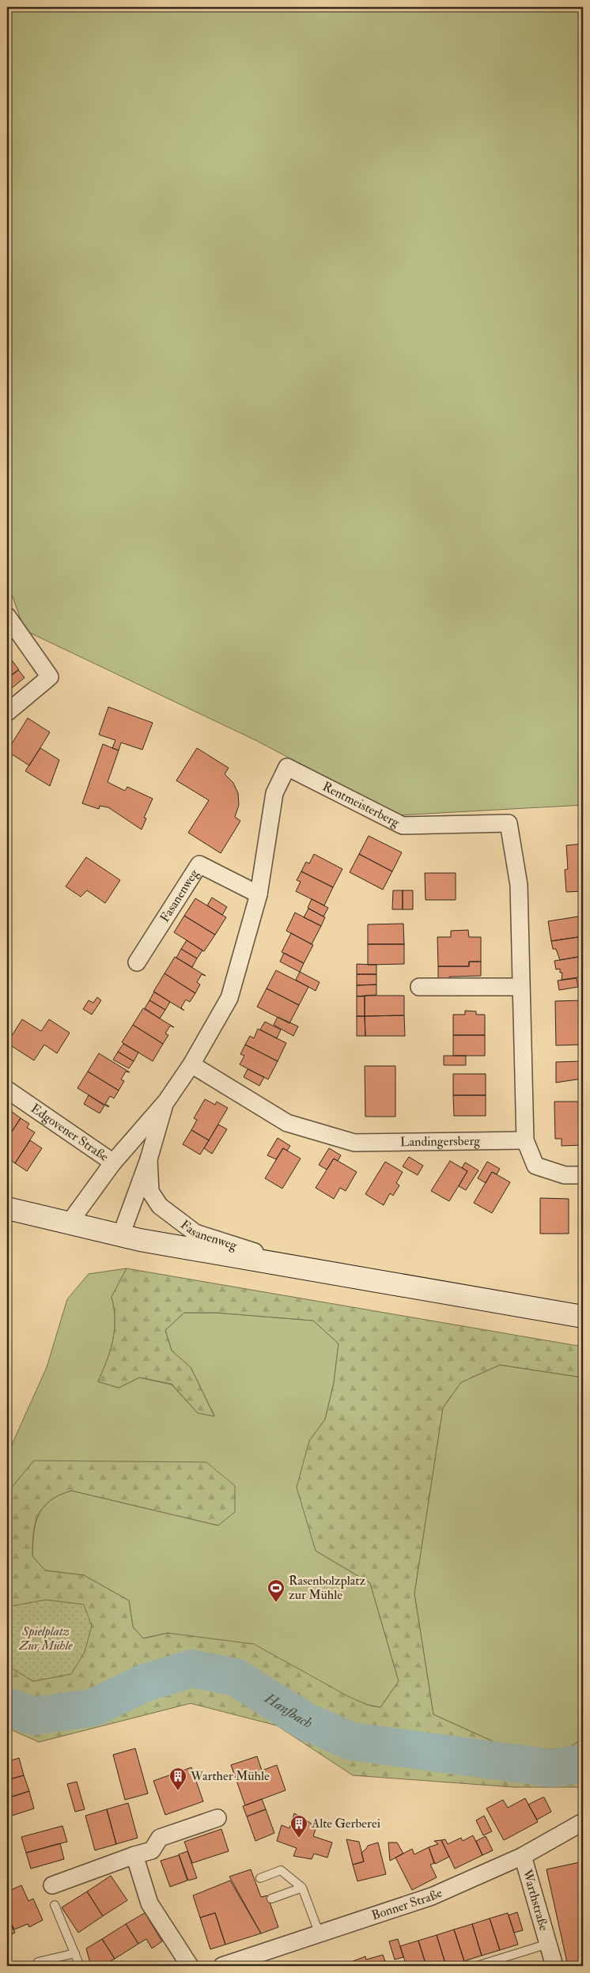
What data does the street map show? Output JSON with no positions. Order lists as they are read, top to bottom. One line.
{"streets":{"street":["Rentmeisterberg","Fasanenweg","Edgovener Straße","Landingersberg","Warthstraße","Bonner Straße"]},"crossings":[["Rentmeisterberg","Fasanenweg"],["Fasanenweg","Edgovener Straße"],["Fasanenweg","Landingersberg"],["Warthstraße","Bonner Straße"]],"water":["Hanfbach"],"parks":["Spielplatz Zur Mühle"],"places":{"sports":["Rasenbolzplatz zur Mühle"],"building":["Warther Mühle","Alte Gerberei"]}}
